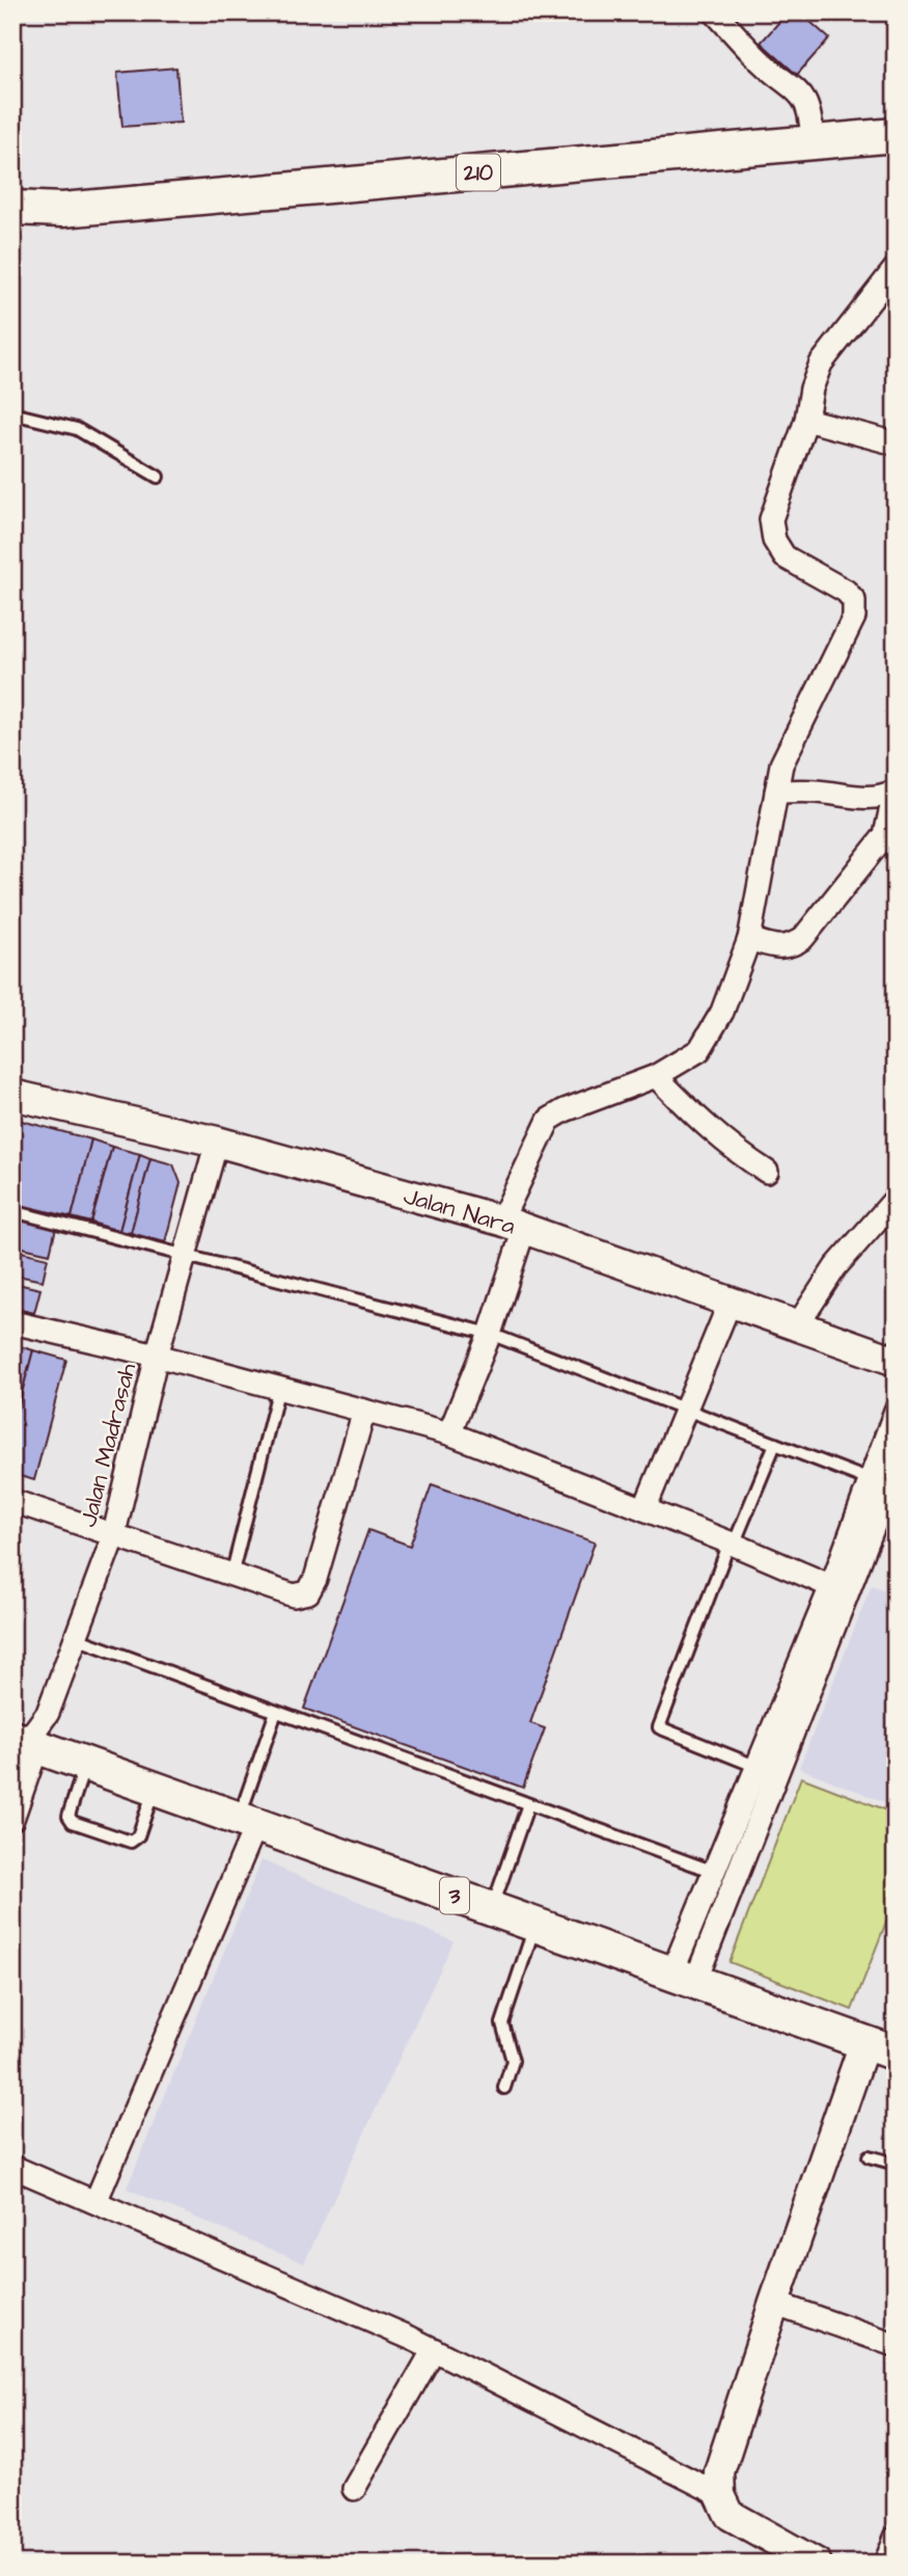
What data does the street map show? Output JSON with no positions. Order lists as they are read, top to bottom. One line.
{"streets":{"main road":["210","Jalan Nara","3"],"street":["Jalan Madrasah"]},"crossings":[["Jalan Nara","Jalan Madrasah"],["Jalan Madrasah","3"]]}
